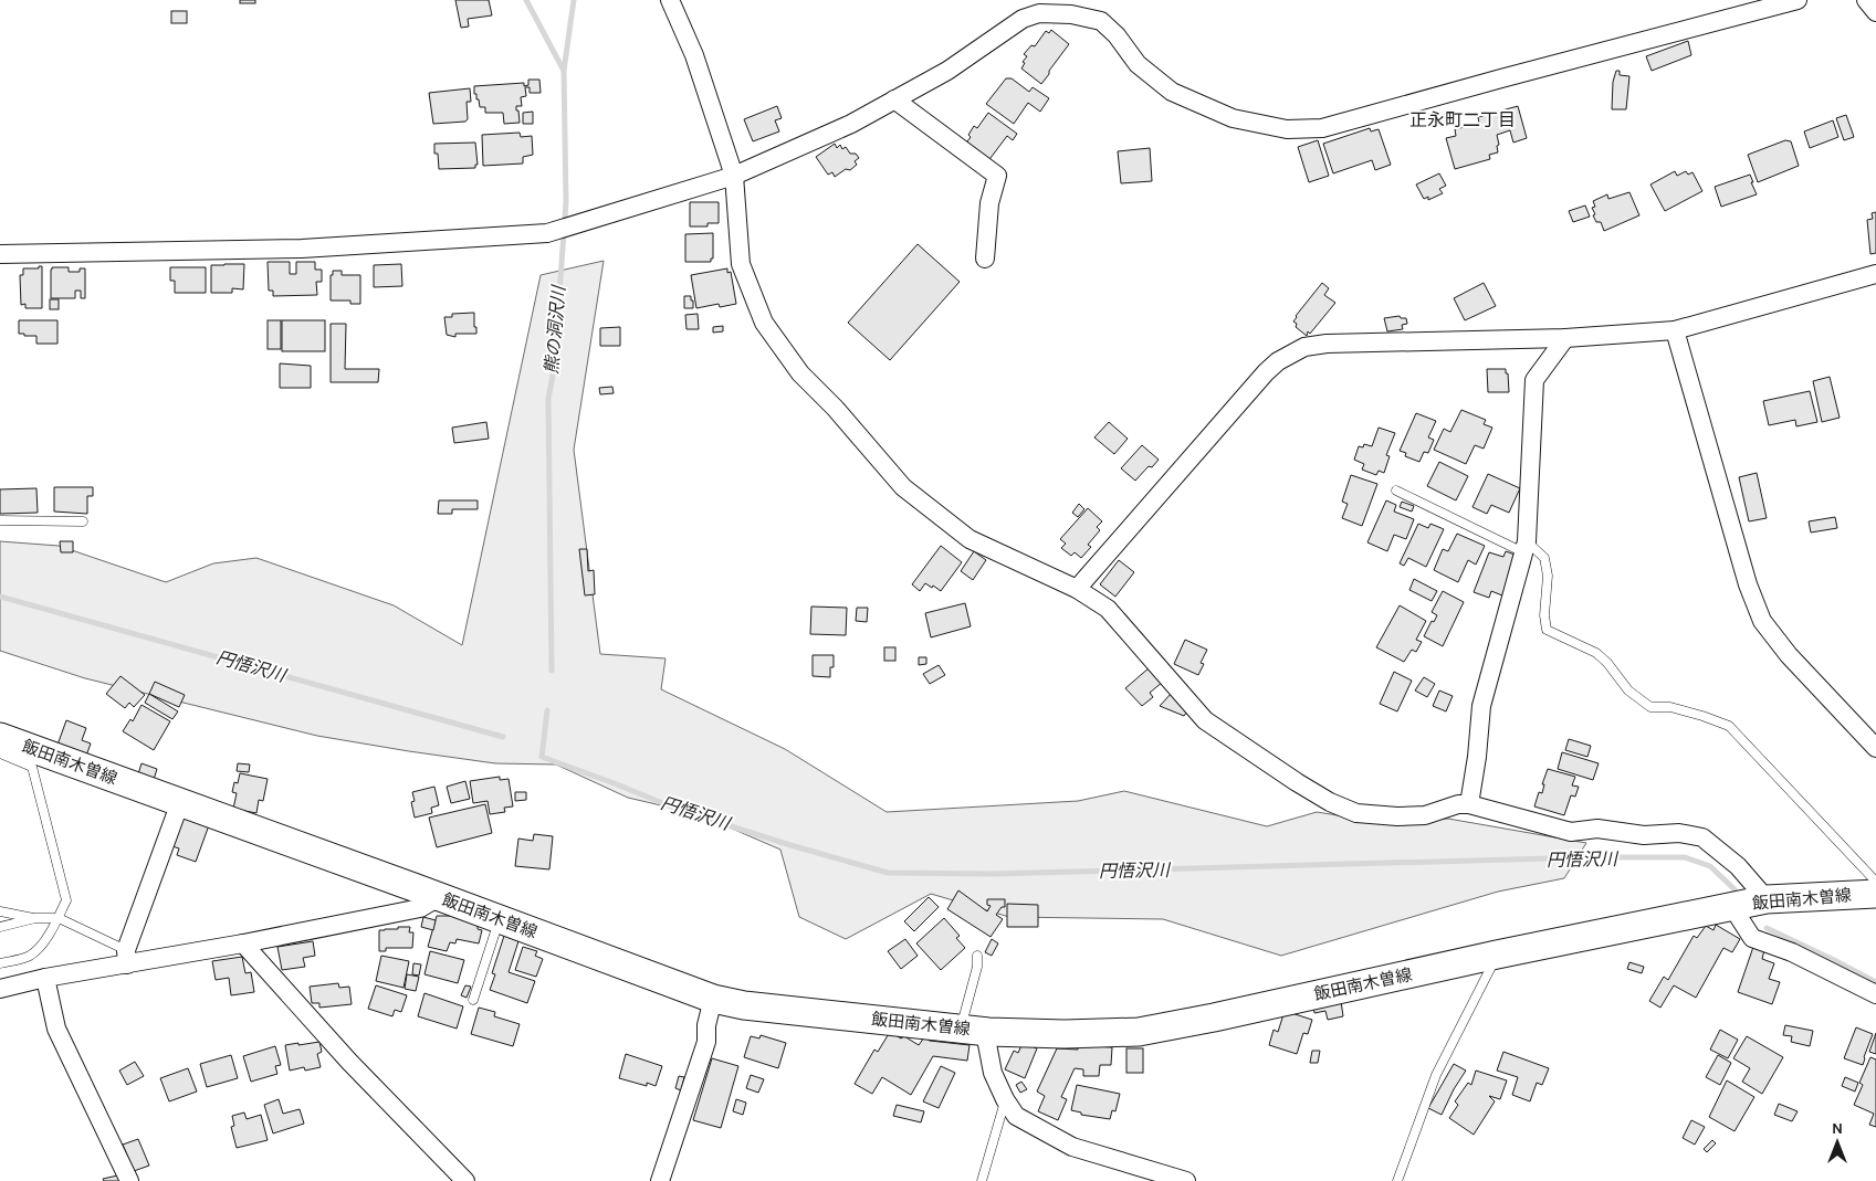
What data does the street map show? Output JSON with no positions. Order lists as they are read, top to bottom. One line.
{"streets":{"main road":["飯田南木曽線"]},"districts":["正永町二丁目"],"water":["熊の洞沢川","円悟沢川"],"north":"top"}
